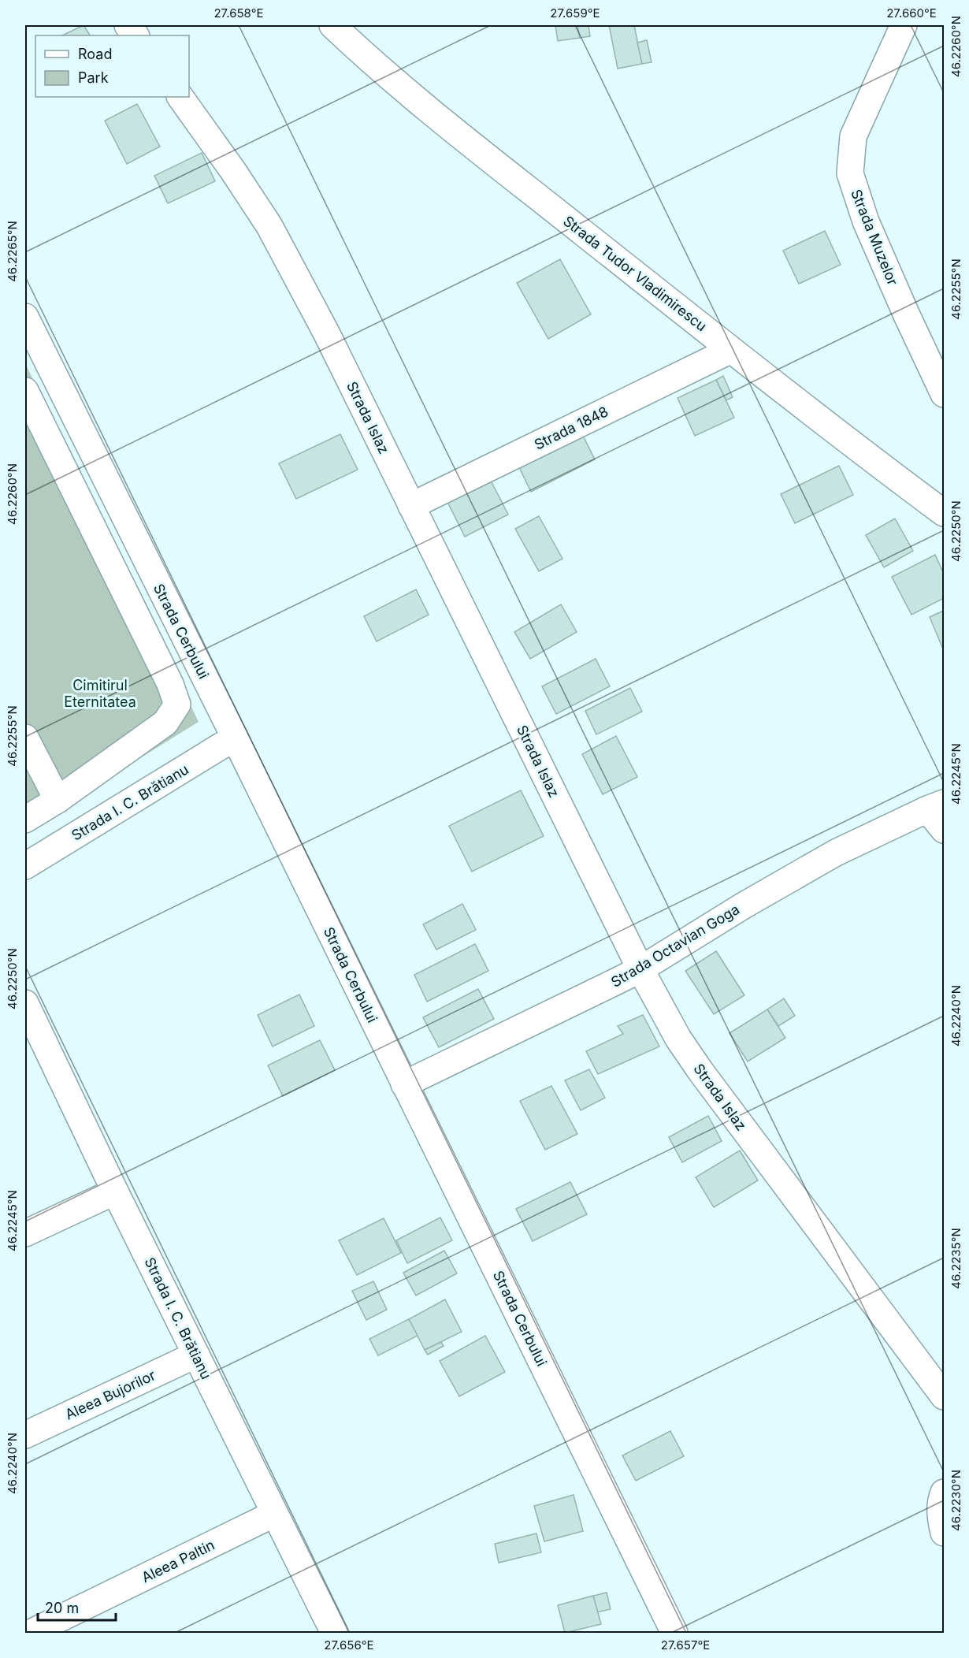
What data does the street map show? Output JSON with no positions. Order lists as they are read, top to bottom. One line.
{"streets":{"street":["Strada Muzelor","Strada Tudor Vladimirescu","Strada Islaz","Strada 1848","Strada Cerbului","Strada I. C. Brătianu","Strada Octavian Goga","Aleea Bujorilor","Aleea Paltin"]},"crossings":[["Strada Tudor Vladimirescu","Strada 1848"],["Strada Islaz","Strada 1848"],["Strada Islaz","Strada Octavian Goga"],["Strada Cerbului","Strada I. C. Brătianu"],["Strada Cerbului","Strada Octavian Goga"],["Strada I. C. Brătianu","Aleea Bujorilor"],["Strada I. C. Brătianu","Aleea Paltin"]],"parks":["Cimitirul Eternitatea"],"legend":["Road","Park"],"scale_bar":"20 m","coordinates":["27.658°E","27.659°E","27.660°E","46.2260°N","46.2265°N","46.2255°N","46.2250°N","46.2245°N","46.2240°N","46.2235°N","46.2230°N","27.656°E","27.657°E"]}
